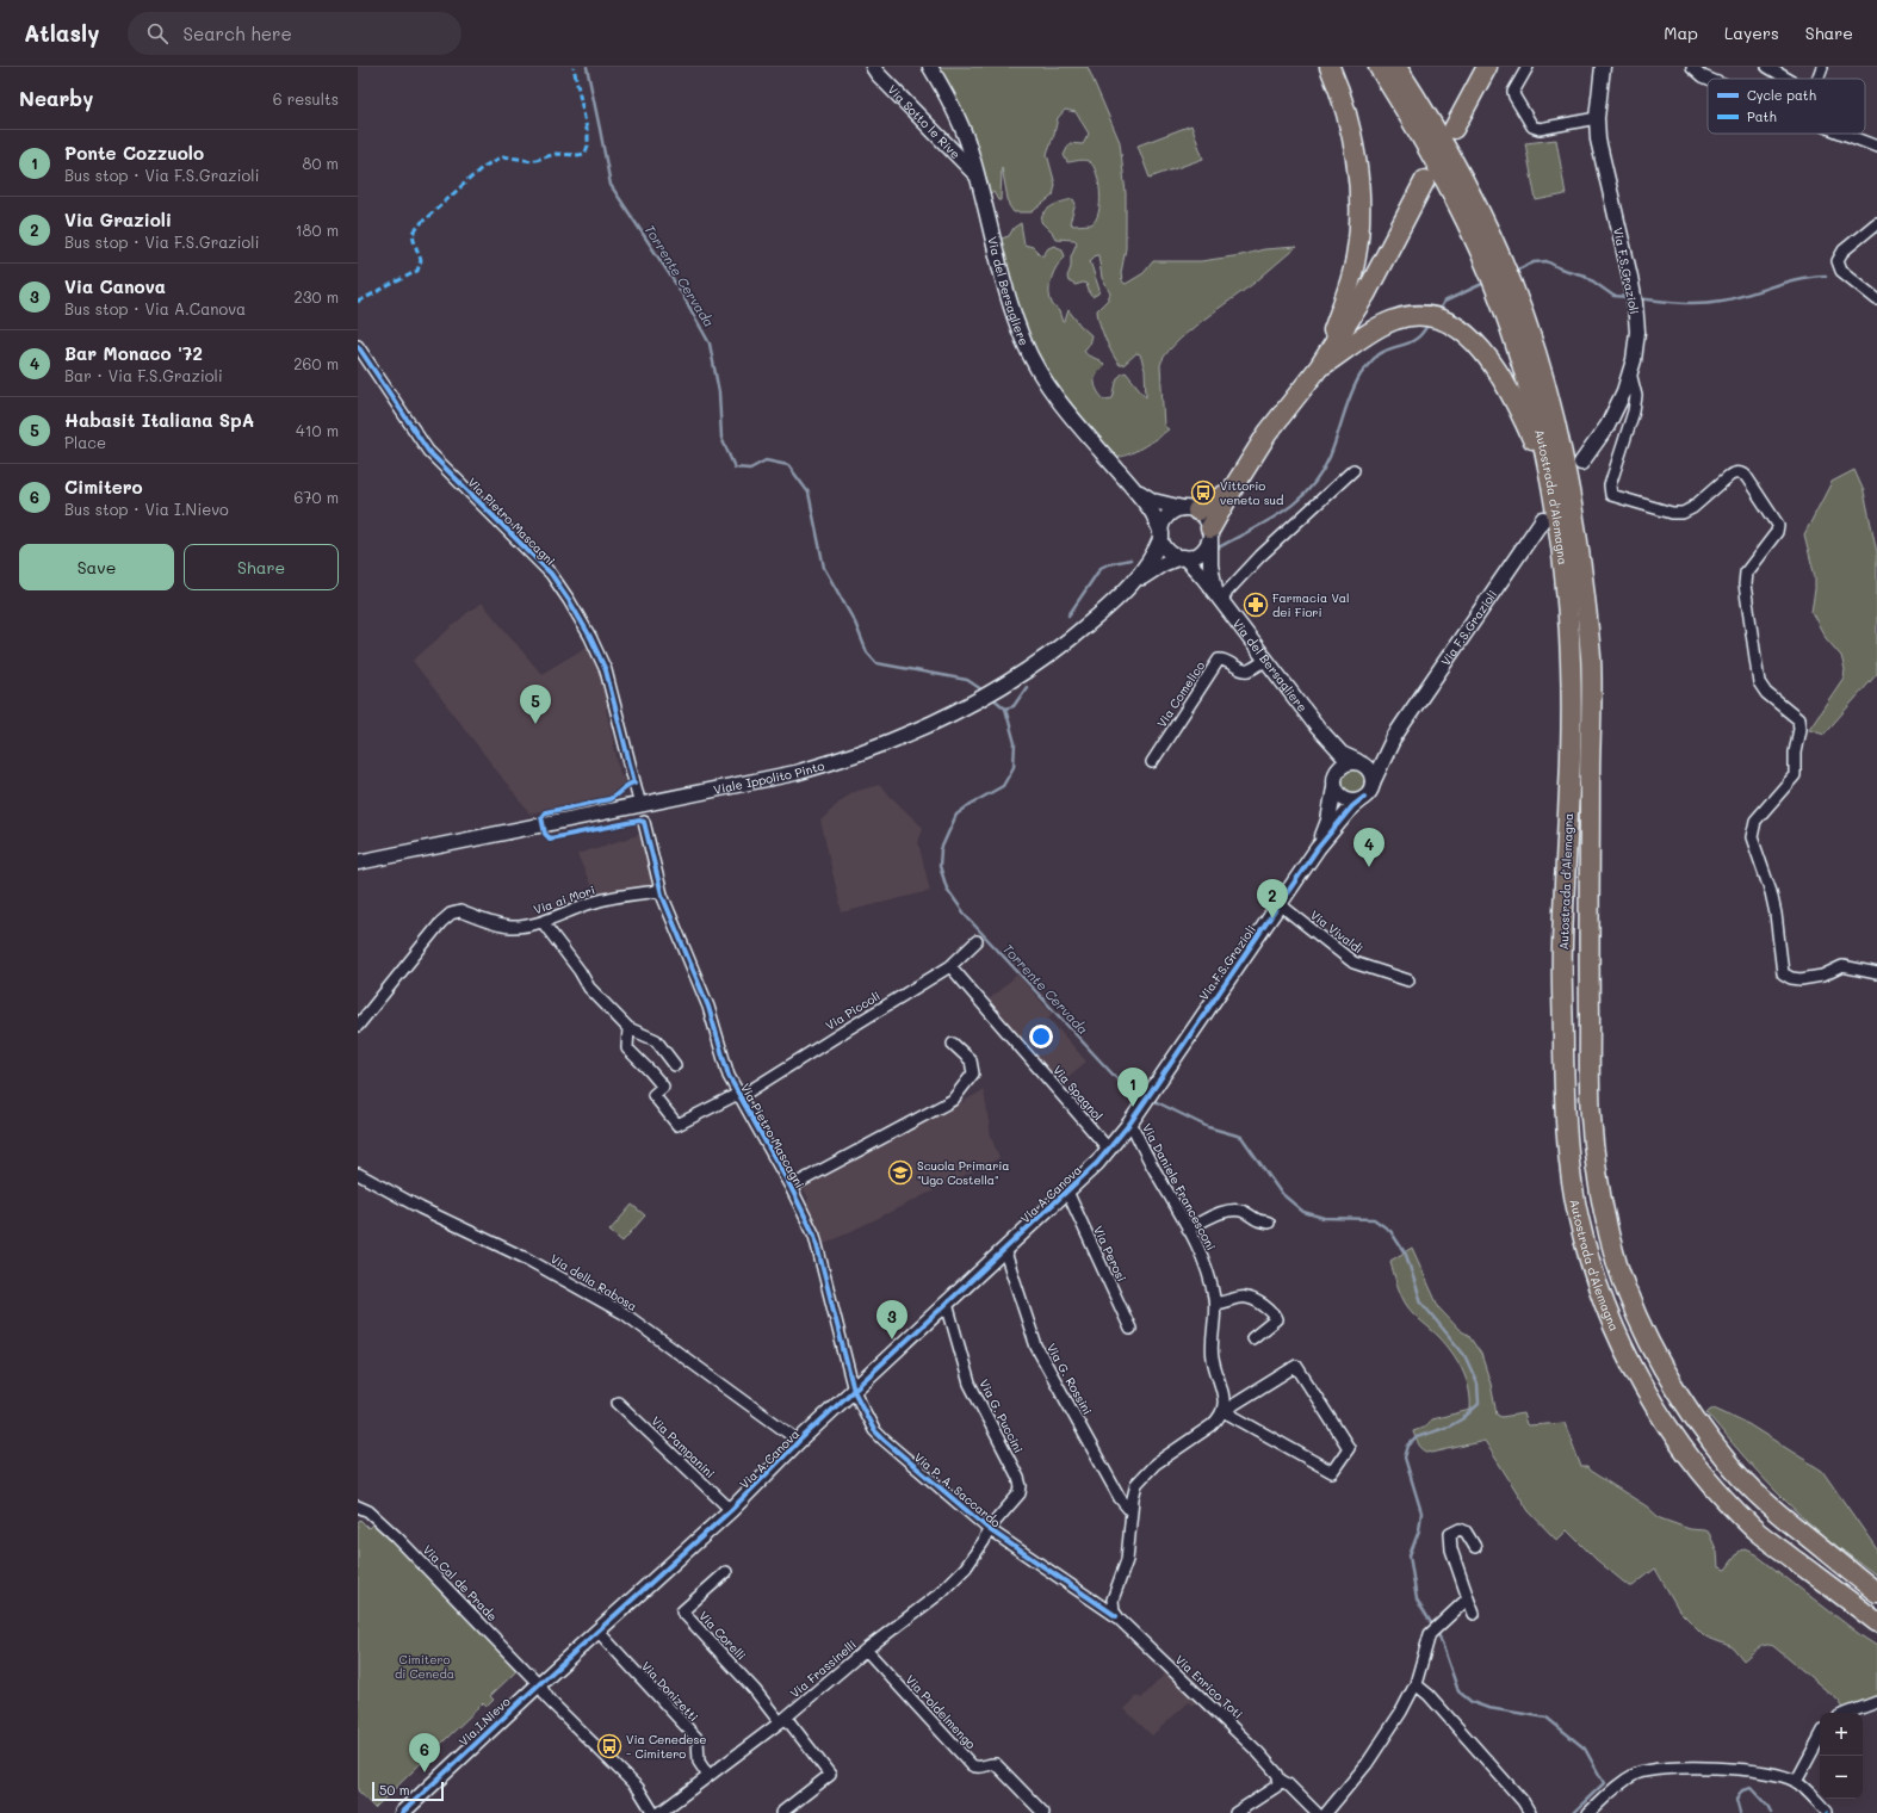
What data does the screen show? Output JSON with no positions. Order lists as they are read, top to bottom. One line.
{"streets":{"highway":["Autostrada d'Alemagna"],"main road":["Via Sotto le Rive","Via F.S.Grazioli","Via del Bersagliere","Viale Ippolito Pinto","Via A.Canova","Via I.Nievo"],"street":["Via Pietro Mascagni","Via Comelico","Via ai Mori","Via Vivaldi","Via Piccoli","Via Spagnol","Via Daniele Francesconi","Via Perosi","Via della Rabosa","Via G. Rossini","Via G. Puccini","Via Pampanini","Via P. A. Saccardo","Via Cal de Prade","Via Corelli","Via Frassinelli","Via Enrico Toti","Via Donizetti","Via Poldelmengo"]},"crossings":[["Via Sotto le Rive","Via del Bersagliere"],["Via F.S.Grazioli","Via del Bersagliere"],["Via F.S.Grazioli","Via Vivaldi"],["Via F.S.Grazioli","Via Daniele Francesconi"],["Via F.S.Grazioli","Via A.Canova"],["Via del Bersagliere","Via Comelico"],["Via del Bersagliere","Viale Ippolito Pinto"],["Via Pietro Mascagni","Viale Ippolito Pinto"],["Via Pietro Mascagni","Via ai Mori"],["Via Pietro Mascagni","Via Piccoli"],["Via Pietro Mascagni","Via A.Canova"],["Via Pietro Mascagni","Via P. A. Saccardo"],["Via Piccoli","Via Spagnol"],["Via Spagnol","Via A.Canova"],["Via Daniele Francesconi","Via A.Canova"],["Via A.Canova","Via Perosi"],["Via A.Canova","Via della Rabosa"],["Via A.Canova","Via G. Rossini"],["Via A.Canova","Via G. Puccini"],["Via A.Canova","Via Pampanini"],["Via A.Canova","Via P. A. Saccardo"],["Via A.Canova","Via Cal de Prade"],["Via A.Canova","Via Donizetti"],["Via A.Canova","Via I.Nievo"],["Via G. Puccini","Via P. A. Saccardo"],["Via G. Puccini","Via Frassinelli"],["Via P. A. Saccardo","Via Frassinelli"],["Via P. A. Saccardo","Via Enrico Toti"],["Via Cal de Prade","Via I.Nievo"],["Via Corelli","Via Frassinelli"],["Via Frassinelli","Via Donizetti"],["Via Frassinelli","Via Poldelmengo"]],"water":["Torrente Cervada"],"parks":["Cimitero di Ceneda"],"places":{"bus stop":["Vittorio veneto sud","Via Cenedese - Cimitero"],"pharmacy":["Farmacia Val dei Fiori"],"school or university":["Scuola Primaria \"Ugo Costella\""]},"legend":["Cycle path","Path"],"scale_bar":"50 m","page":{"header":"Atlasly","search":"Search here","nav":["Map","Layers","Share"],"heading":["Nearby","6 results"],"list":[{"mark":"1","name":"Ponte Cozzuolo","note":"Bus stop · Via F.S.Grazioli","value":"80 m"},{"mark":"2","name":"Via Grazioli","note":"Bus stop · Via F.S.Grazioli","value":"180 m"},{"mark":"3","name":"Via Canova","note":"Bus stop · Via A.Canova","value":"230 m"},{"mark":"4","name":"Bar Monaco '72","note":"Bar · Via F.S.Grazioli","value":"260 m"},{"mark":"5","name":"Habasit Italiana SpA","note":"Place","value":"410 m"},{"mark":"6","name":"Cimitero","note":"Bus stop · Via I.Nievo","value":"670 m"}],"buttons":["Save","Share"],"pins":["5","4","2","1","3","6"],"map_buttons":["+","−"],"scale":"50 m"}}
